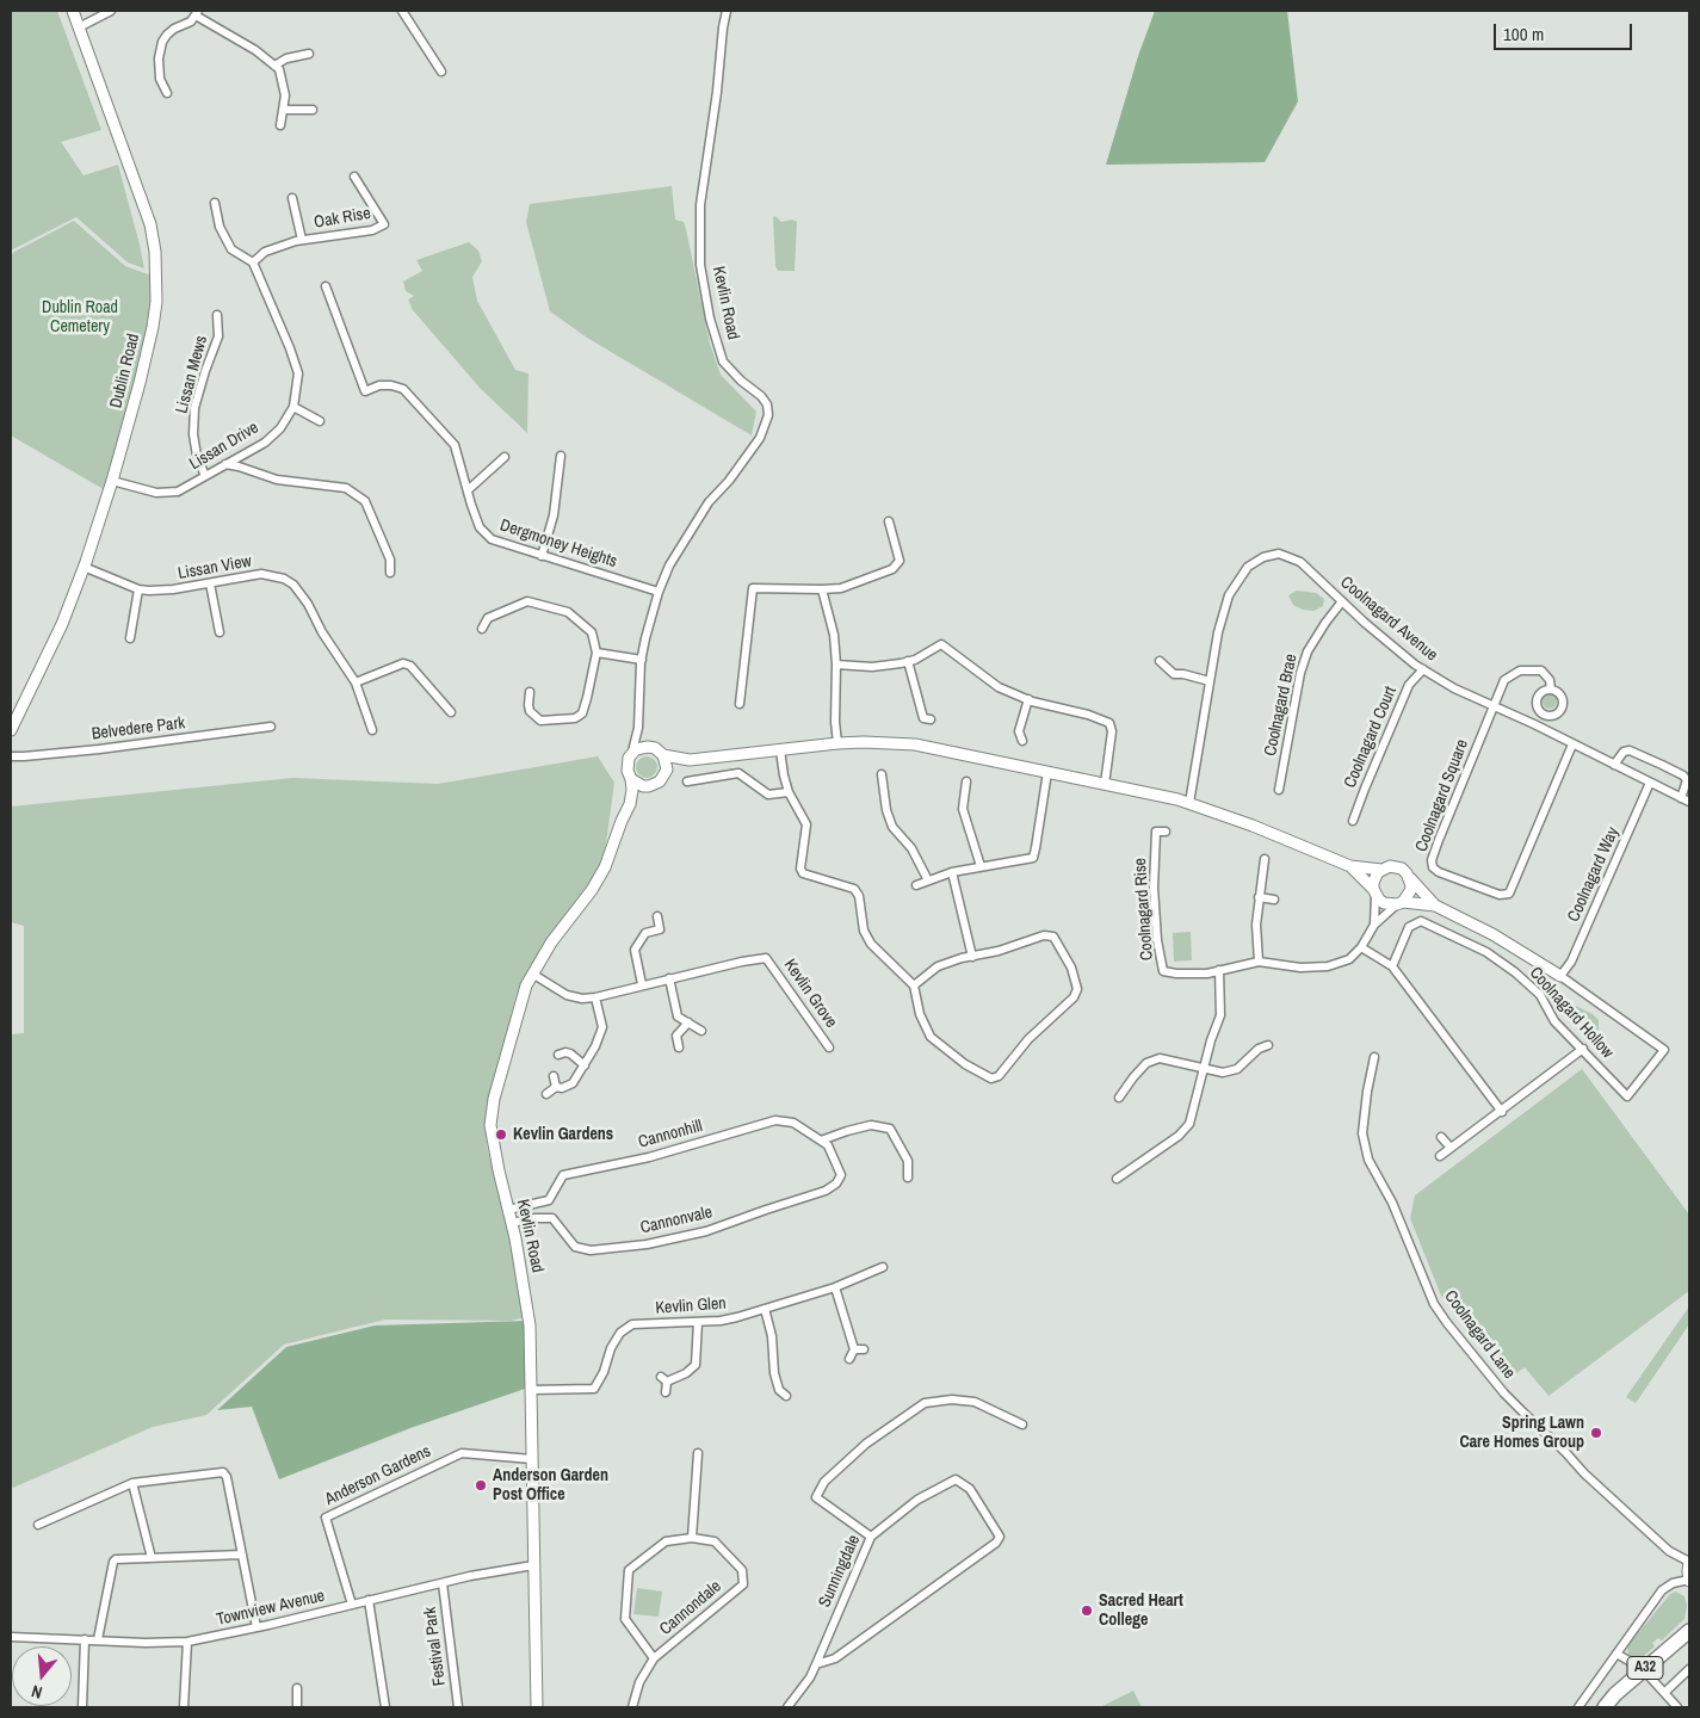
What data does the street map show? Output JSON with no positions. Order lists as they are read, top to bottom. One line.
{"streets":{"highway":["A32"],"street":["Oak Rise","Kevlin Road","Dublin Road","Lissan Mews","Lissan Drive","Dergmoney Heights","Lissan View","Coolnagard Avenue","Coolnagard Brae","Belvedere Park","Coolnagard Court","Coolnagard Square","Coolnagard Way","Coolnagard Rise","Kevlin Grove","Coolnagard Hollow","Cannonhill","Cannonvale","Kevlin Glen","Coolnagard Lane","Anderson Gardens","Sunningdale","Townview Avenue","Cannondale","Festival Park"]},"crossings":[["Oak Rise","Lissan Drive"],["Kevlin Road","Dergmoney Heights"],["Kevlin Road","Cannonhill"],["Kevlin Road","Cannonvale"],["Kevlin Road","Kevlin Glen"],["Kevlin Road","Anderson Gardens"],["Kevlin Road","Townview Avenue"],["Dublin Road","Lissan Drive"],["Dublin Road","Lissan View"],["Lissan Mews","Lissan Drive"],["Coolnagard Avenue","Coolnagard Brae"],["Coolnagard Avenue","Coolnagard Court"],["Coolnagard Avenue","Coolnagard Square"],["Coolnagard Avenue","Coolnagard Way"],["Coolnagard Way","Coolnagard Hollow"],["Cannonhill","Cannonvale"],["Anderson Gardens","Townview Avenue"],["Townview Avenue","Festival Park"]],"parks":["Dublin Road Cemetery"],"places":["Kevlin Gardens","Spring Lawn Care Homes Group","Anderson Garden Post Office","Sacred Heart College"],"scale_bar":"100 m","north":"bottom"}
